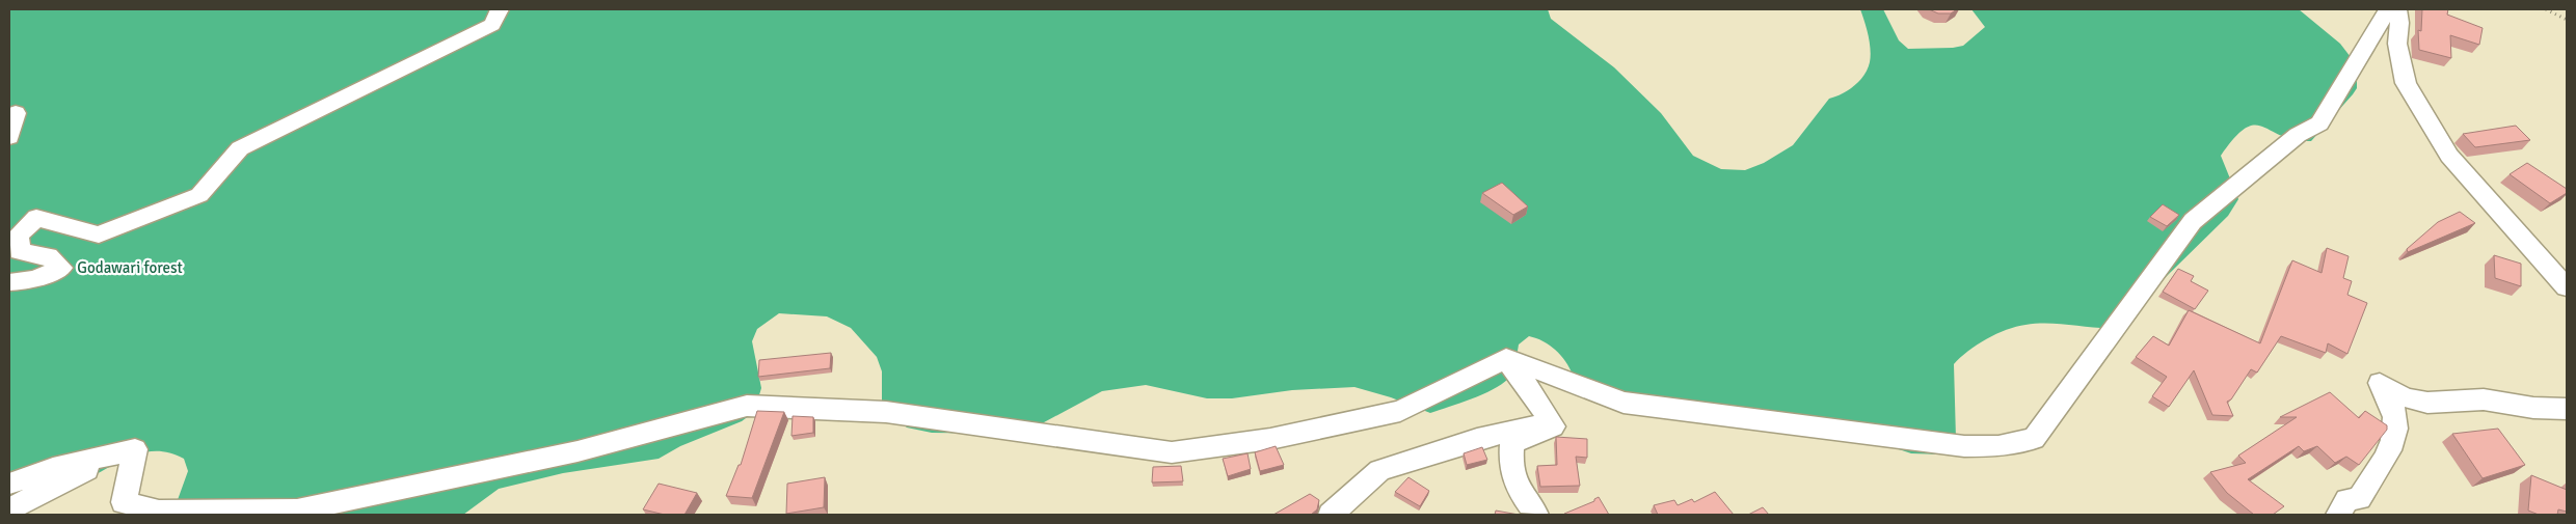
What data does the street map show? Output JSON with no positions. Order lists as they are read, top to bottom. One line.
{"parks":["Godawari forest"]}
